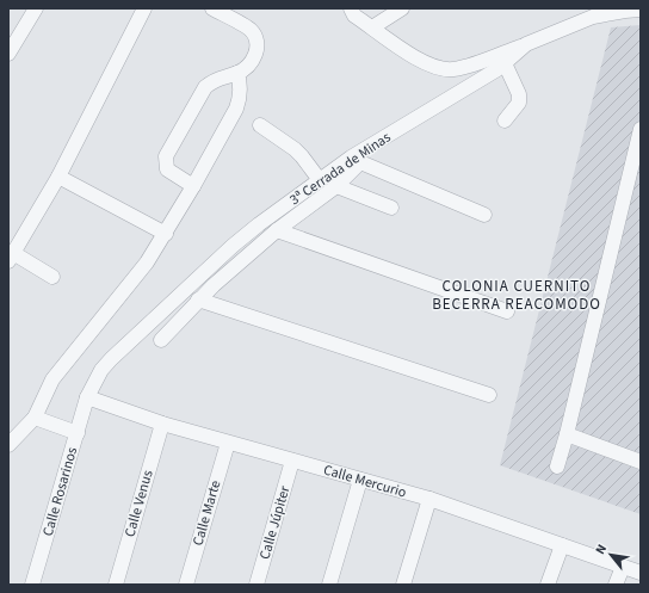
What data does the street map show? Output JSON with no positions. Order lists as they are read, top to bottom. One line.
{"streets":{"street":["3ª Cerrada de Minas","Calle Mercurio","Calle Rosarinos","Calle Venus","Calle Marte","Calle Júpiter"]},"crossings":[["3ª Cerrada de Minas","Calle Mercurio"],["3ª Cerrada de Minas","Calle Rosarinos"],["Calle Mercurio","Calle Rosarinos"],["Calle Mercurio","Calle Venus"],["Calle Mercurio","Calle Marte"],["Calle Mercurio","Calle Júpiter"]],"districts":["COLONIA CUERNITO BECERRA REACOMODO"],"north":"top left"}
